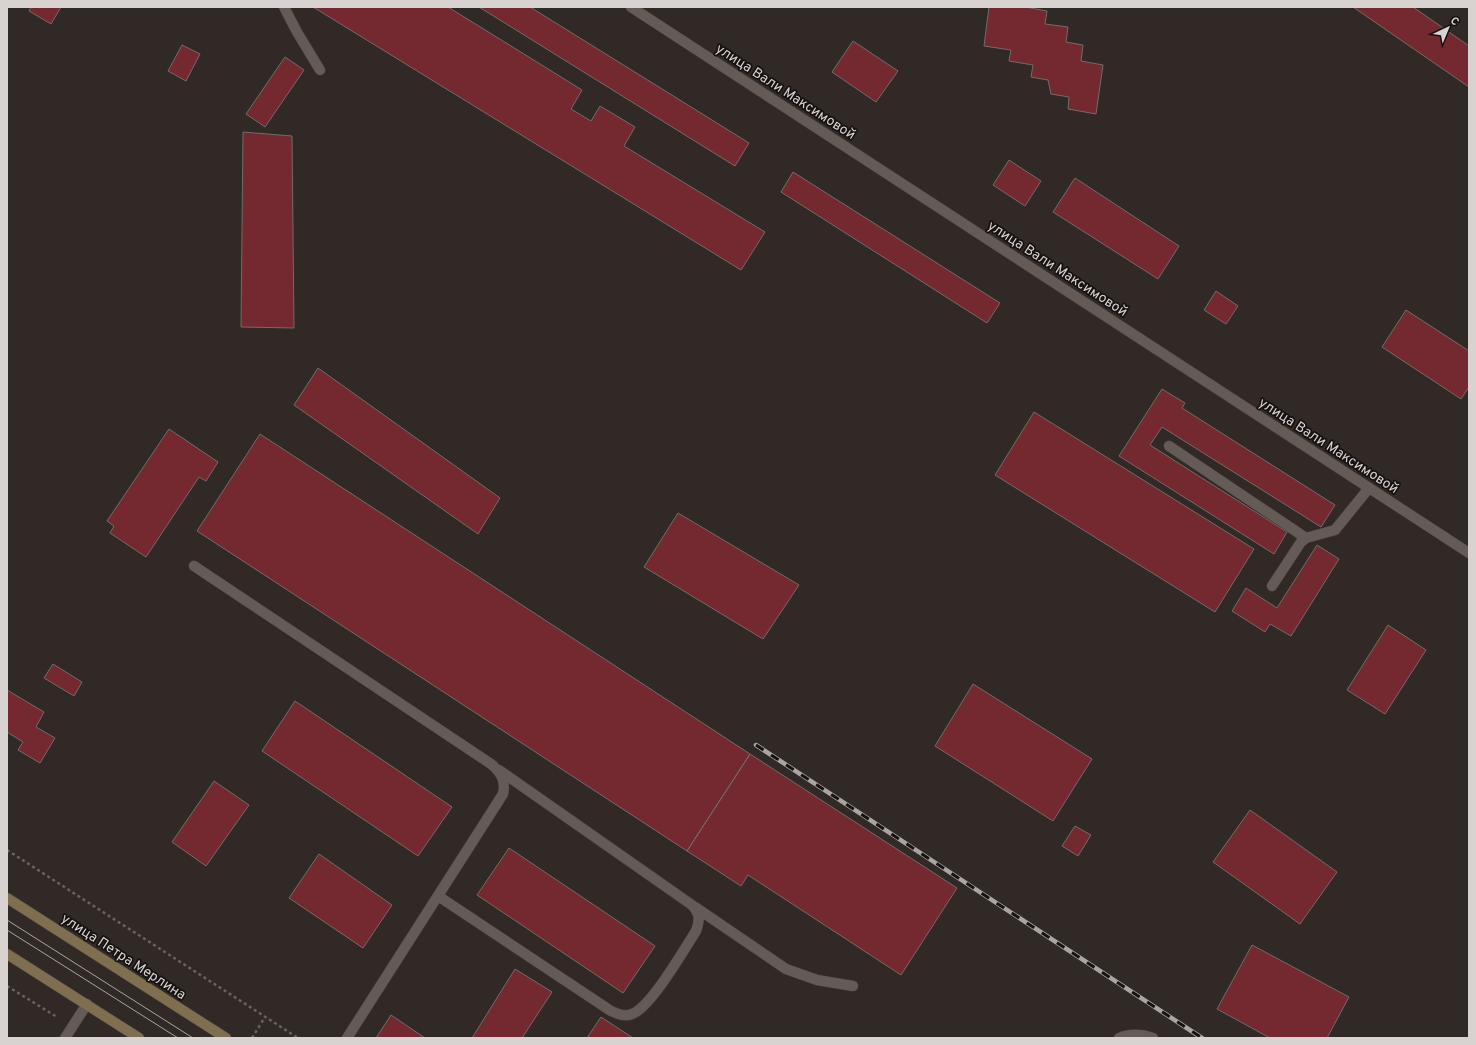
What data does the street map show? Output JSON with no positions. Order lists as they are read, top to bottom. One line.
{"streets":{"main road":["улица Петра Мерлина"],"street":["улица Вали Максимовой"]},"north":"top right"}
